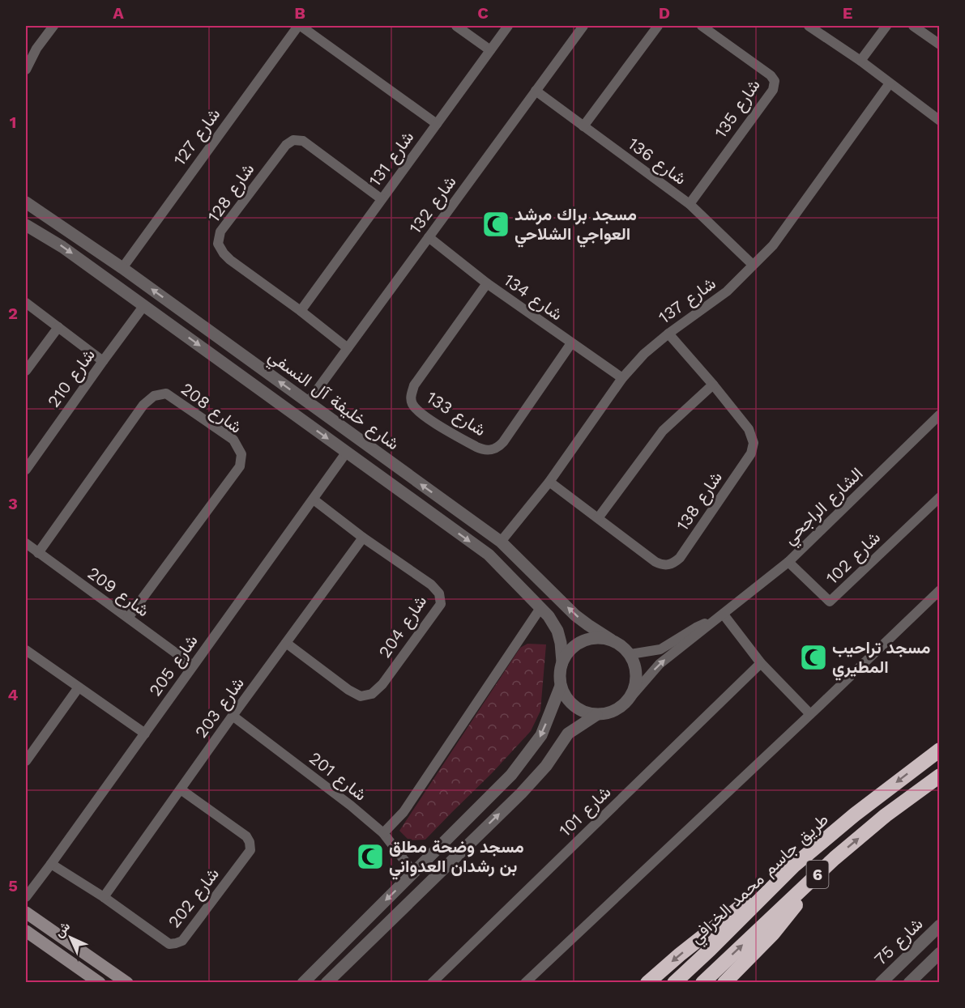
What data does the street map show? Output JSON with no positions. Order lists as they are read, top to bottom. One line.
{"streets":{"highway":["6","طريق جاسم محمد الخرافي"],"street":["شارع 135","شارع 127","شارع 131","شارع 136","شارع 128","شارع 132","شارع 134","شارع 137","شارع 210","شارع خليفة آل النسفي","شارع 208","شارع 133","شارع 138","الشارع الراجحي","شارع 102","شارع 209","شارع 204","شارع 205","شارع 203","شارع 201","شارع 101","شارع 202","شارع 75"]},"crossings":[["شارع 135","شارع 136"],["شارع 127","شارع خليفة آل النسفي"],["شارع 131","شارع 128"],["شارع 136","شارع 132"],["شارع 136","شارع 137"],["شارع 128","شارع 132"],["شارع 132","شارع 134"],["شارع 132","شارع خليفة آل النسفي"],["شارع 134","شارع 137"],["شارع 134","شارع 133"],["شارع 137","شارع خليفة آل النسفي"],["شارع 137","شارع 138"],["شارع 210","شارع خليفة آل النسفي"],["شارع خليفة آل النسفي","الشارع الراجحي"],["شارع خليفة آل النسفي","شارع 205"],["شارع 208","شارع 209"],["الشارع الراجحي","شارع 102"],["شارع 209","شارع 205"],["شارع 204","شارع 205"],["شارع 204","شارع 203"],["شارع 205","شارع 202"],["شارع 203","شارع 201"],["شارع 203","شارع 202"]],"places":{"mosque":["مسجد براك مرشد العواجي الشلاحي","مسجد تراحيب المطيري","مسجد وضحة مطلق بن رشدان العدواني"]},"north":"top left","grid":{"columns":["A","B","C","D","E"],"rows":["1","2","3","4","5"]}}
